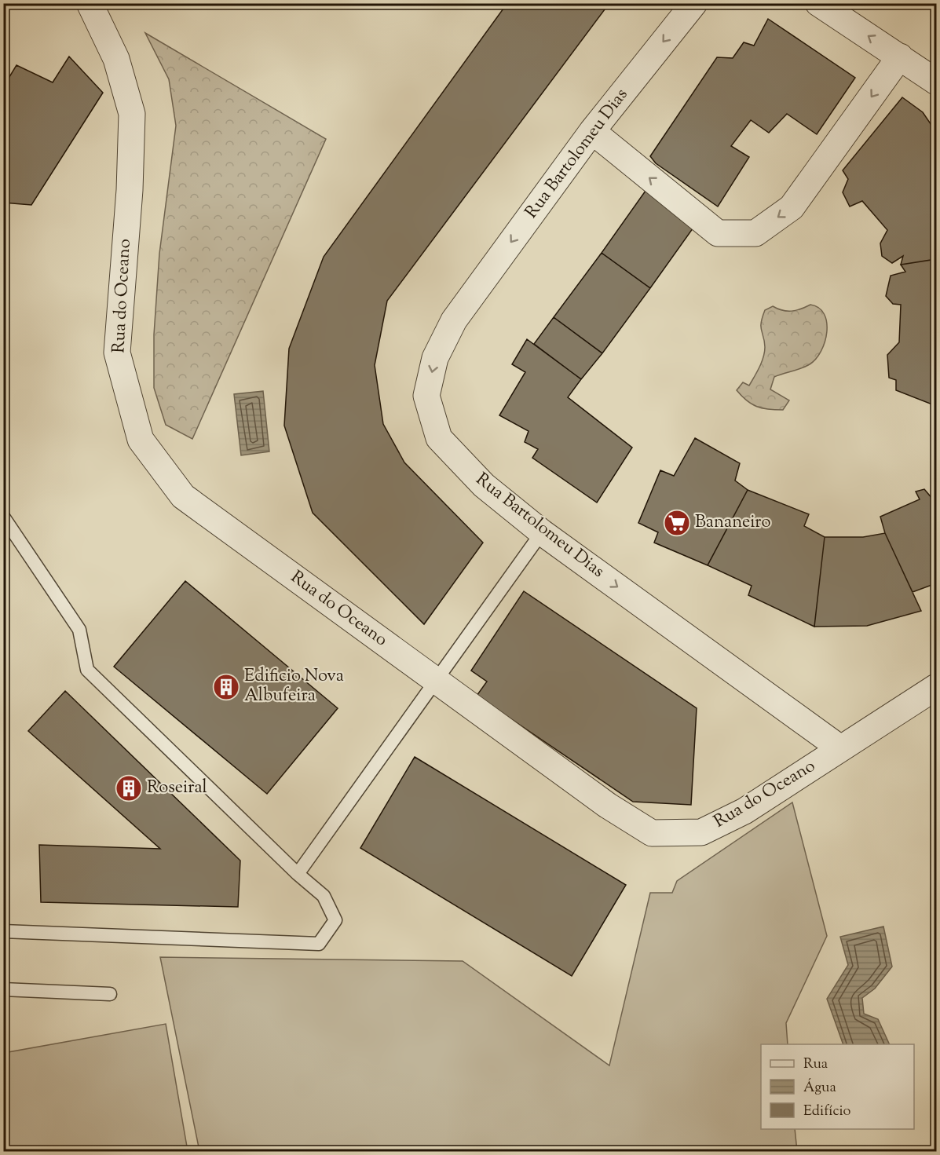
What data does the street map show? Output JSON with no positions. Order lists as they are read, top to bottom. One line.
{"streets":{"street":["Rua Bartolomeu Dias","Rua do Oceano"]},"crossings":[["Rua Bartolomeu Dias","Rua do Oceano"]],"places":{"supermarket":["Bananeiro"],"building":["Edificio Nova Albufeira","Roseiral"]},"legend":["Rua","Água","Edifício"]}
